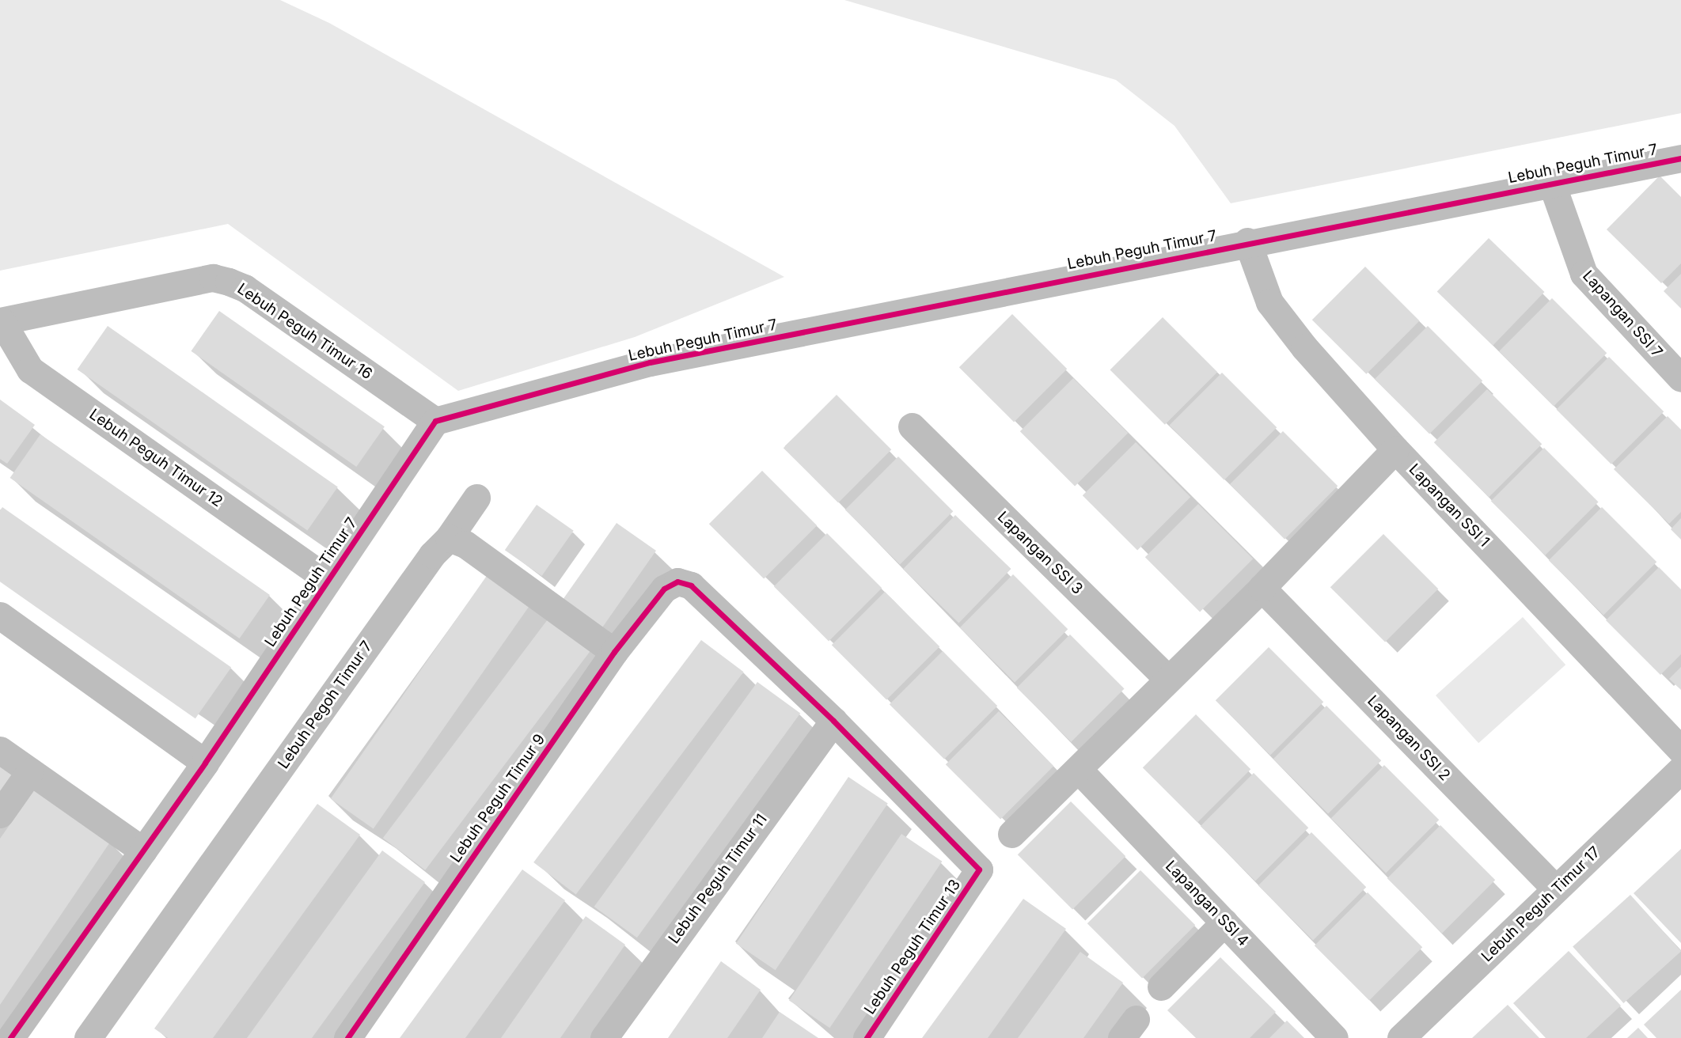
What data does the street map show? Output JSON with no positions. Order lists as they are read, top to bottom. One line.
{"streets":{"street":["Lebuh Peguh Timur 7","Lapangan SSI 7","Lebuh Peguh Timur 16","Lebuh Peguh Timur 12","Lapangan SSI 1","Lapangan SSI 3","Lebuh Pegoh Timur 7","Lapangan SSI 2","Lebuh Peguh Timur 9","Lebuh Peguh Timur 11","Lapangan SSI 4","Lebuh Peguh Timur 17","Lebuh Peguh Timur 13"]},"crossings":[["Lebuh Peguh Timur 7","Lapangan SSI 7"],["Lebuh Peguh Timur 7","Lebuh Peguh Timur 16"],["Lebuh Peguh Timur 7","Lebuh Peguh Timur 12"],["Lebuh Peguh Timur 7","Lapangan SSI 1"],["Lebuh Peguh Timur 16","Lebuh Peguh Timur 12"],["Lapangan SSI 2","Lebuh Peguh Timur 17"],["Lebuh Peguh Timur 9","Lebuh Peguh Timur 11"],["Lebuh Peguh Timur 9","Lebuh Peguh Timur 13"],["Lebuh Peguh Timur 11","Lebuh Peguh Timur 13"]]}
